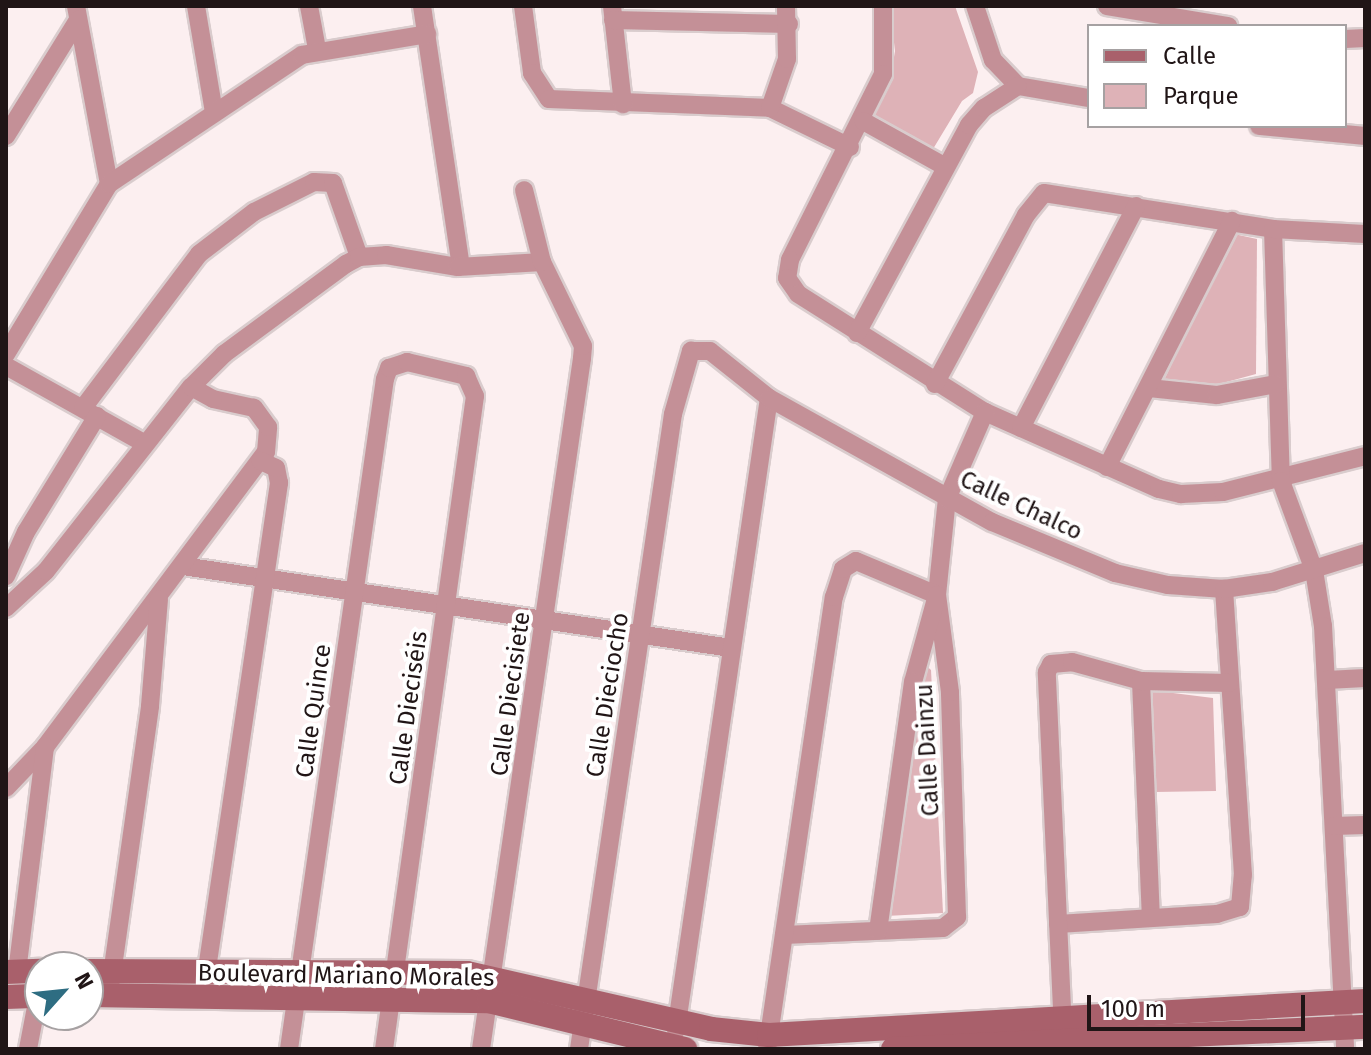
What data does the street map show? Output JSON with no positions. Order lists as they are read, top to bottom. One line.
{"streets":{"street":["Calle Chalco","Calle Diecisiete","Calle Dieciocho","Calle Dieciséis","Calle Quince","Calle Dainzu","Boulevard Mariano Morales"]},"crossings":[["Calle Chalco","Calle Dieciocho"],["Calle Chalco","Calle Dainzu"],["Calle Diecisiete","Boulevard Mariano Morales"],["Calle Dieciocho","Boulevard Mariano Morales"],["Calle Dieciséis","Calle Quince"],["Calle Dieciséis","Boulevard Mariano Morales"],["Calle Quince","Boulevard Mariano Morales"]],"legend":["Calle","Parque"],"scale_bar":"100 m","north":"top right"}
